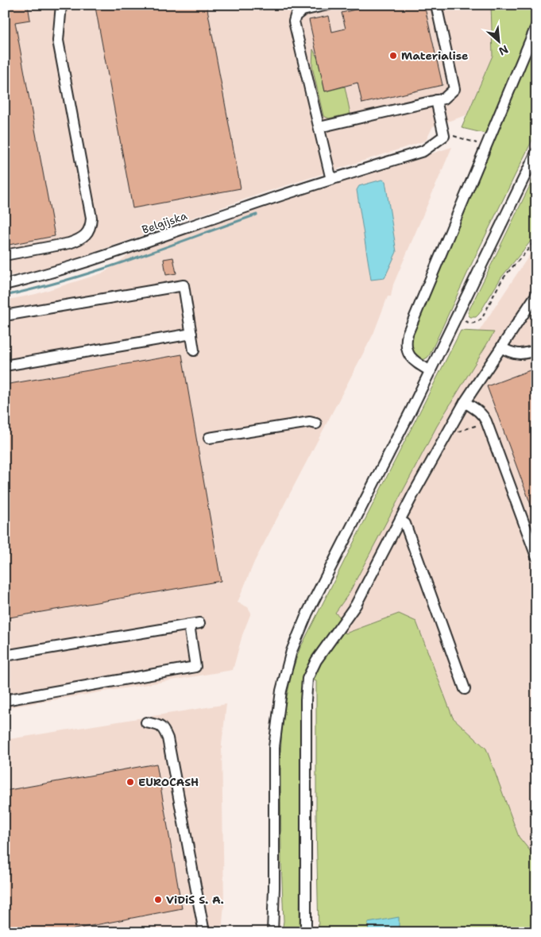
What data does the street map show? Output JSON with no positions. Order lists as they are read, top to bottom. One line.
{"streets":{"street":["Belgijska"]},"places":["Materialise","EUROCASH","ViDiS S. A."],"north":"bottom right"}
